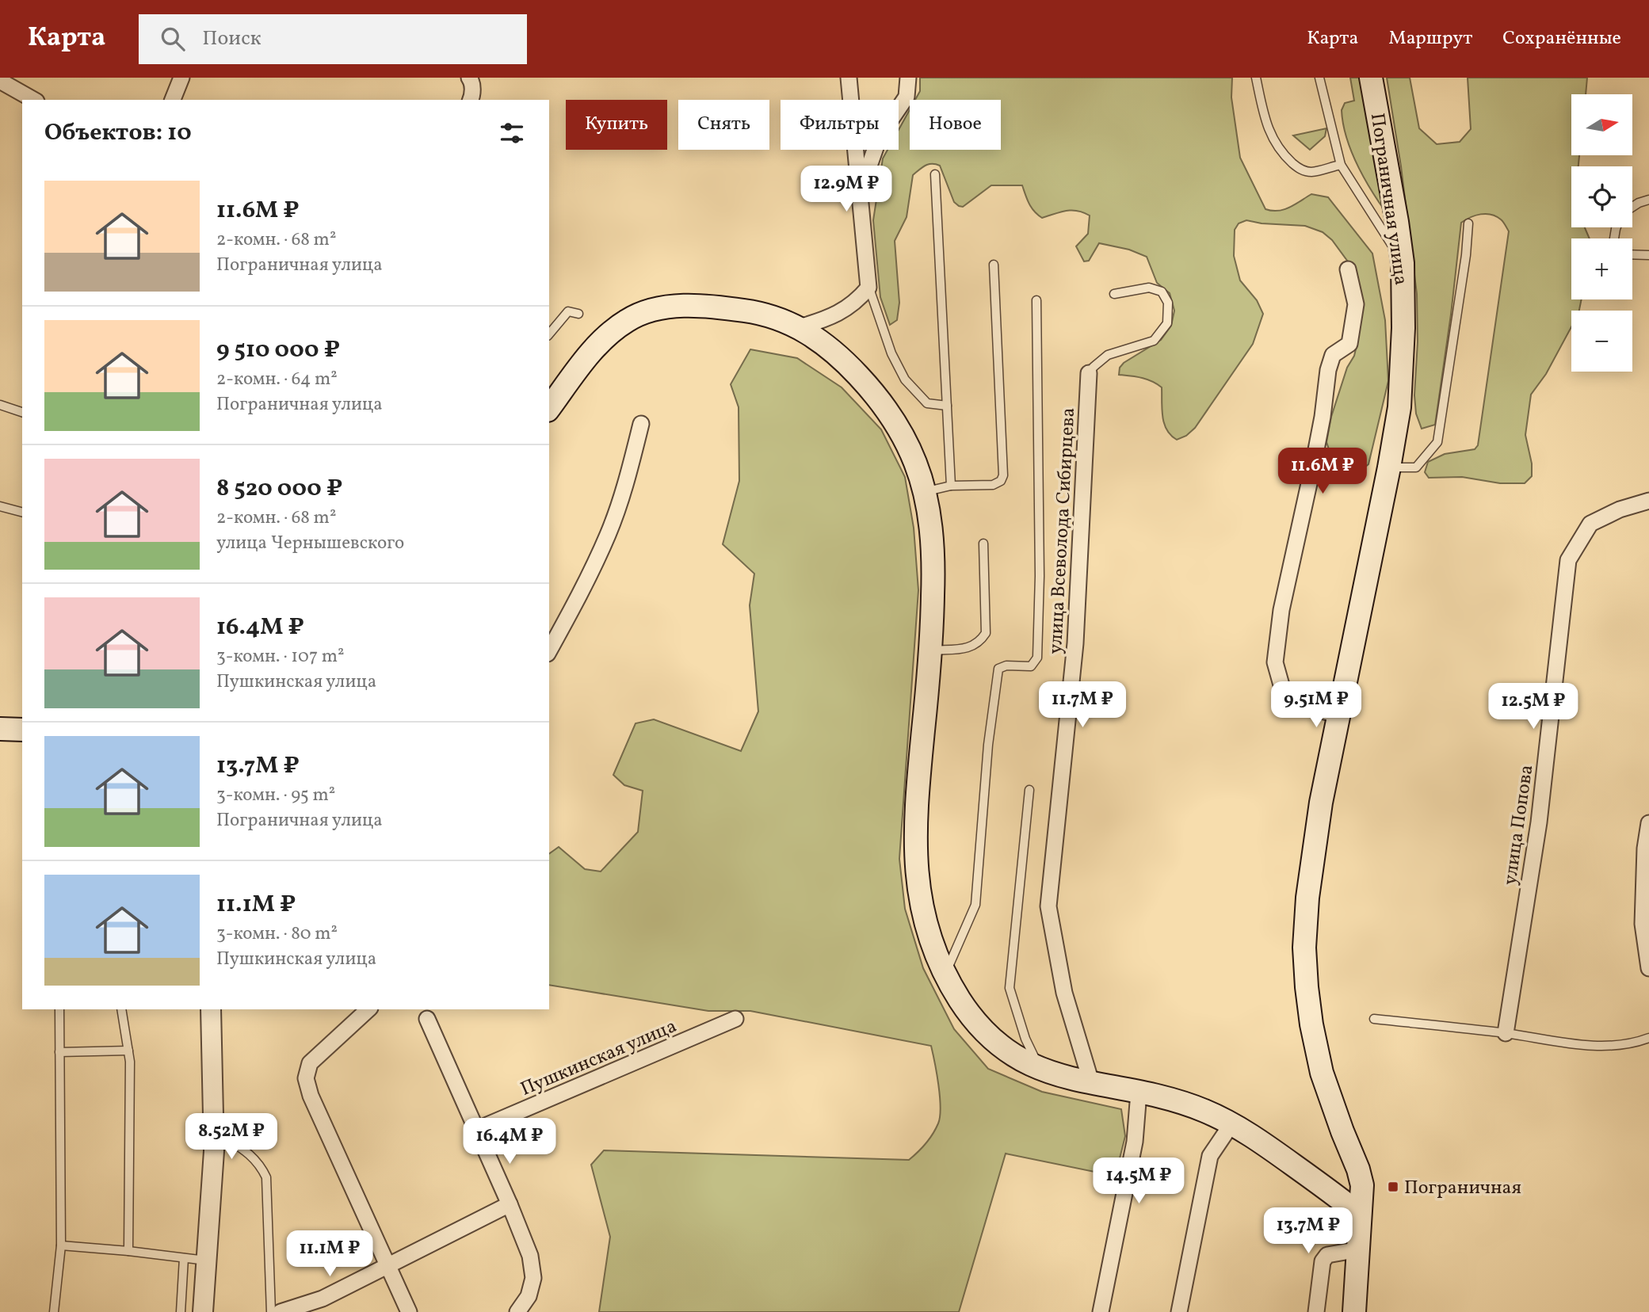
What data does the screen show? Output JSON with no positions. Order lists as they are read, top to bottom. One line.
{"streets":{"main road":["Пограничная улица"],"street":["улица Всеволода Сибирцева","улица Попова","Пушкинская улица"]},"places":{"transit":["Пограничная"]},"north":"right","page":{"header":"Карта","search":"Поиск","nav":["Карта","Маршрут","Сохранённые"],"map_buttons":["+","−"],"chip":["Купить","Снять","Фильтры","Новое"],"heading":"Объектов: 10","price":["12.9M ₽","11.6M ₽","11.7M ₽","9.51M ₽","12.5M ₽","8.52M ₽","16.4M ₽","14.5M ₽","13.7M ₽","11.1M ₽"],"list":[{"name":"11.6M ₽","note":"2-комн. · 68 m² · Пограничная улица"},{"name":"9 510 000 ₽","note":"2-комн. · 64 m² · Пограничная улица"},{"name":"8 520 000 ₽","note":"2-комн. · 68 m² · улица Чернышевского"},{"name":"16.4M ₽","note":"3-комн. · 107 m² · Пушкинская улица"},{"name":"13.7M ₽","note":"3-комн. · 95 m² · Пограничная улица"},{"name":"11.1M ₽","note":"3-комн. · 80 m² · Пушкинская улица"}]}}
